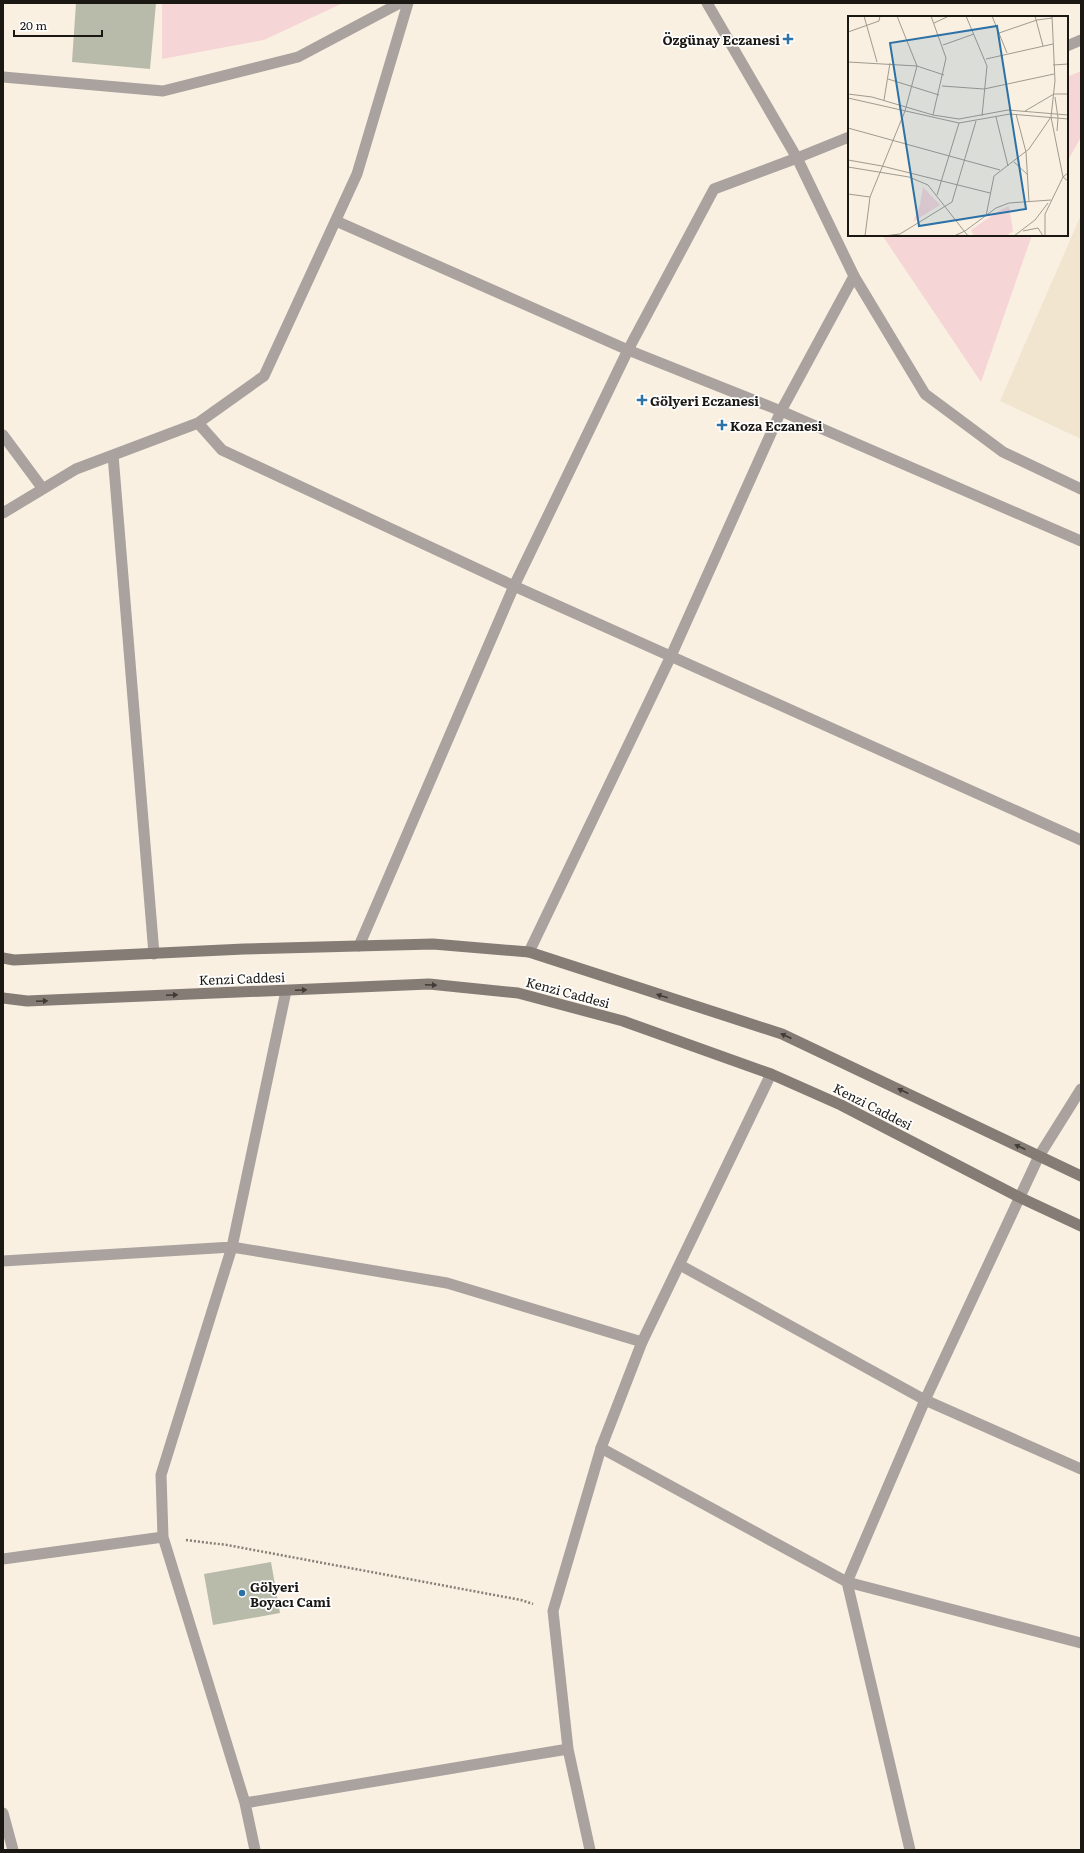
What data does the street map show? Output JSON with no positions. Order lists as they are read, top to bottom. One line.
{"streets":{"main road":["Kenzi Caddesi"]},"places":{"health":["Özgünay Eczanesi","Gölyeri Eczanesi","Koza Eczanesi"],"other":["Gölyeri Boyacı Cami"]},"scale_bar":"20 m"}
